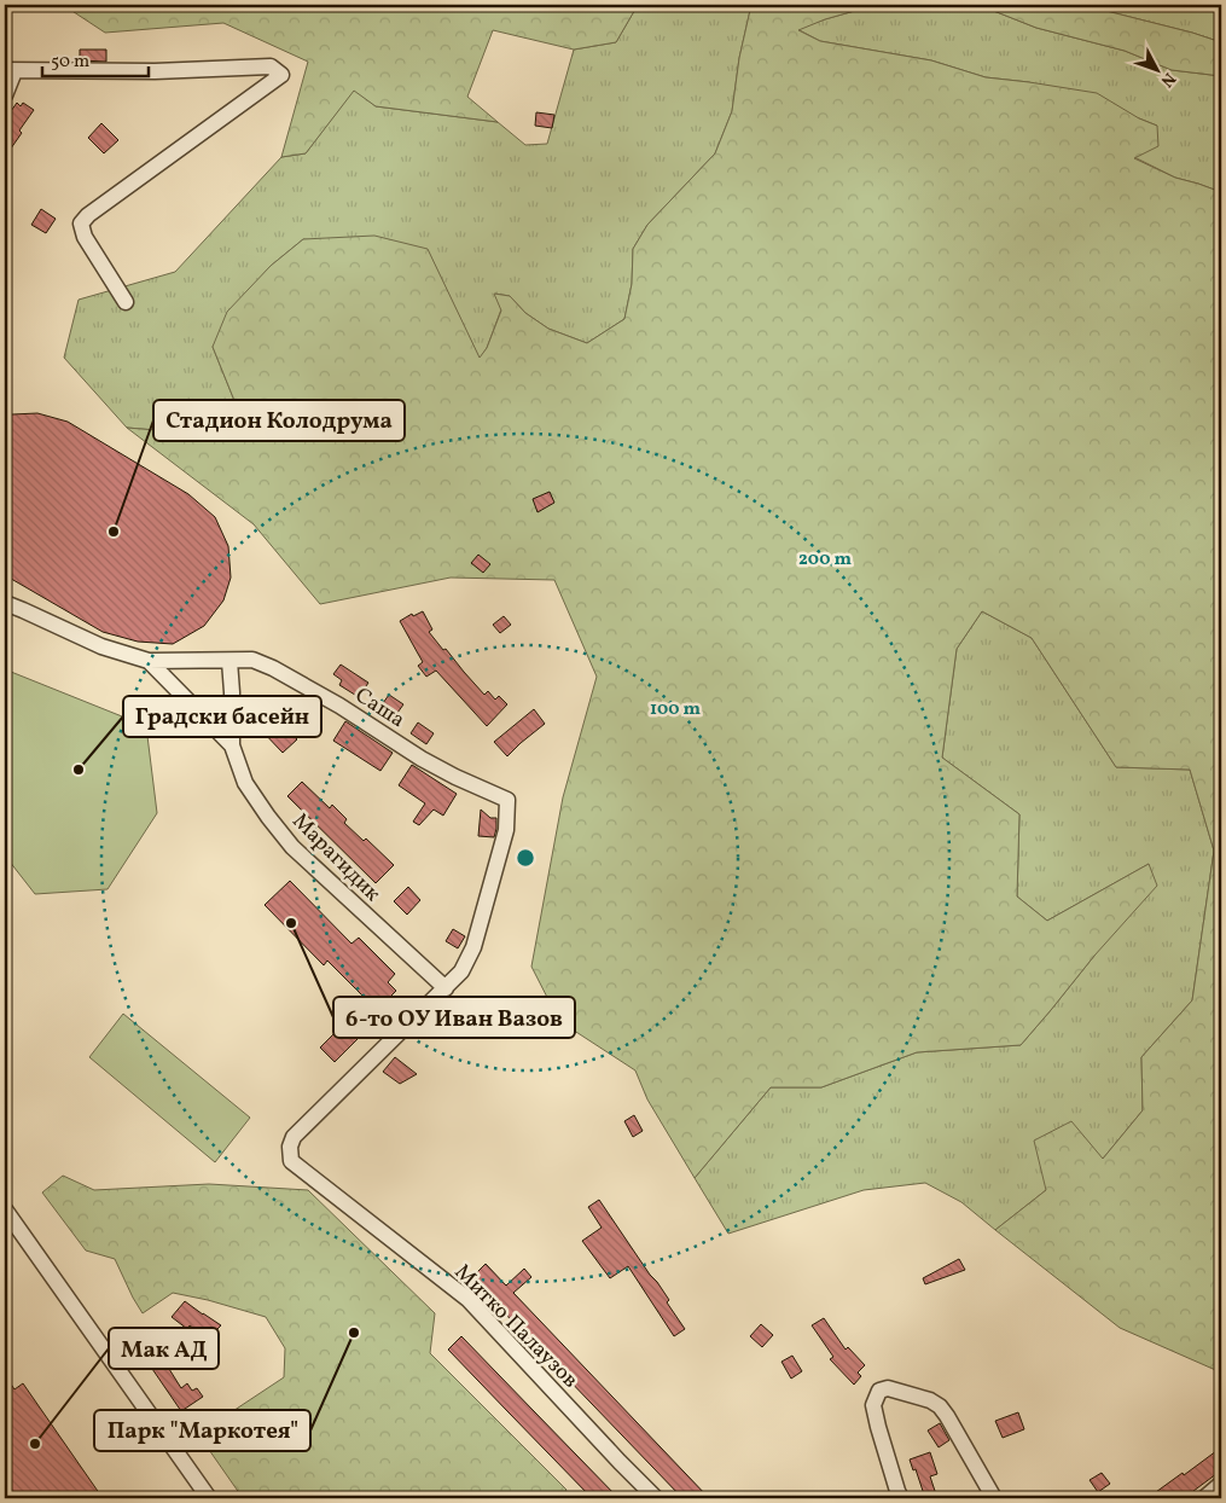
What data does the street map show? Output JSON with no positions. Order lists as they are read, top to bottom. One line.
{"streets":{"street":["Саша","Марагидик","Митко Палаузов"]},"crossings":[["Саша","Марагидик"],["Саша","Митко Палаузов"],["Марагидик","Митко Палаузов"]],"places":["Стадион Колодрума","Градски басейн","6-то ОУ Иван Вазов","Парк \"Маркотея\"","Мак АД"],"scale_bar":"50 m","north":"bottom right","rings":["200 m","100 m"]}
